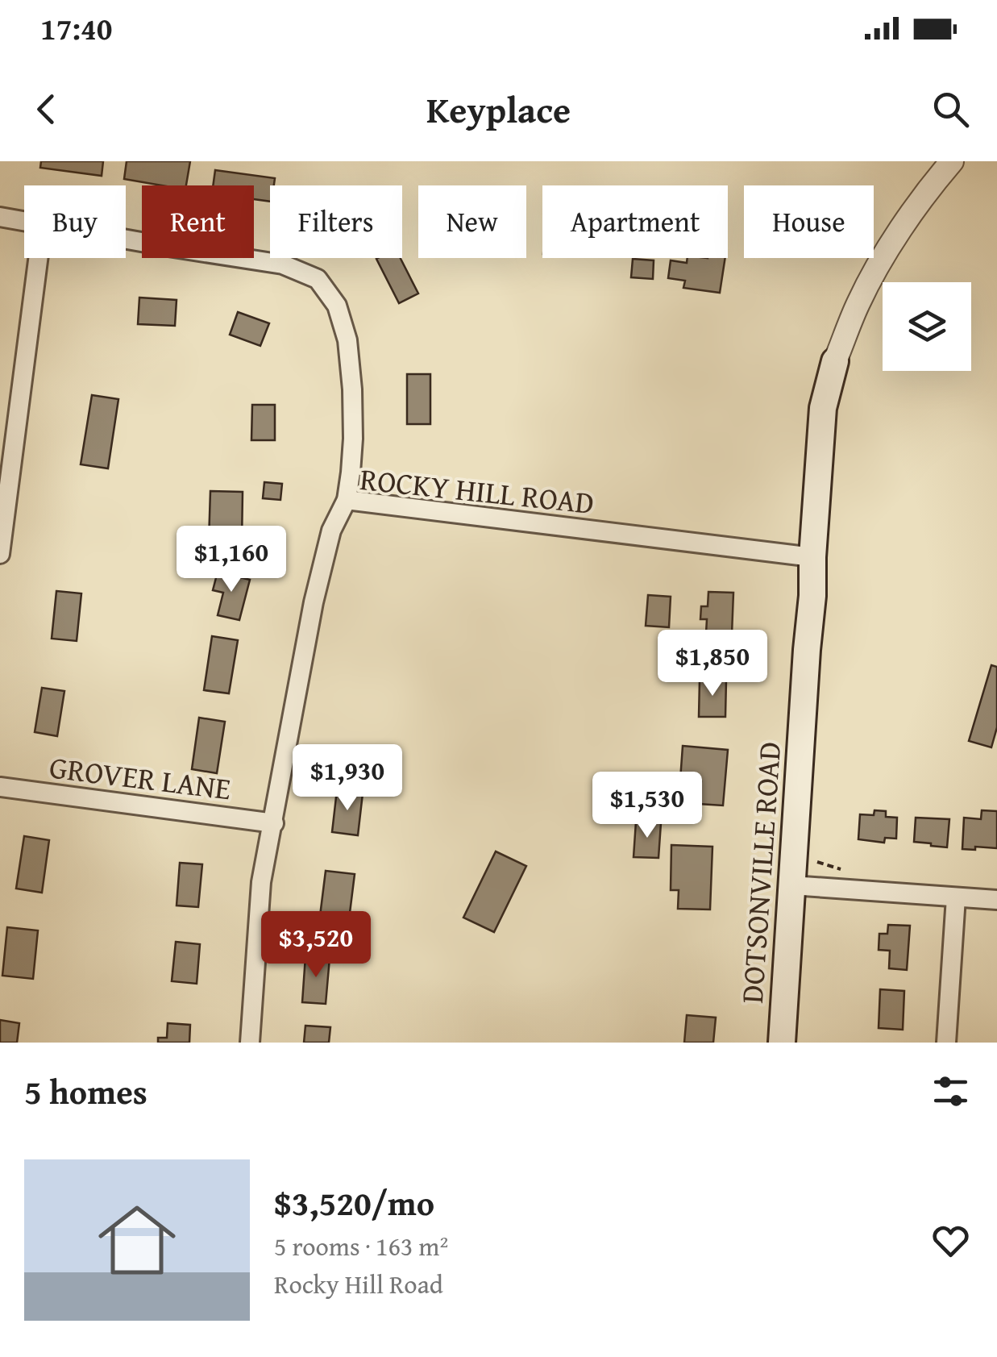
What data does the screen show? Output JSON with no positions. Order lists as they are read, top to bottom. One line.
{"streets":{"main road":["DOTSONVILLE ROAD"],"street":["ROCKY HILL ROAD","GROVER LANE"]},"crossings":[["ROCKY HILL ROAD","GROVER LANE"],["ROCKY HILL ROAD","DOTSONVILLE ROAD"]],"page":{"status":"17:40","header":"Keyplace","chip":["Buy","Rent","Filters","New","Apartment","House"],"price":["$1,160","$1,850","$1,930","$1,530","$3,520"],"heading":"5 homes","list":[{"name":"$3,520/mo","note":"5 rooms · 163 m² · Rocky Hill Road"}]}}
